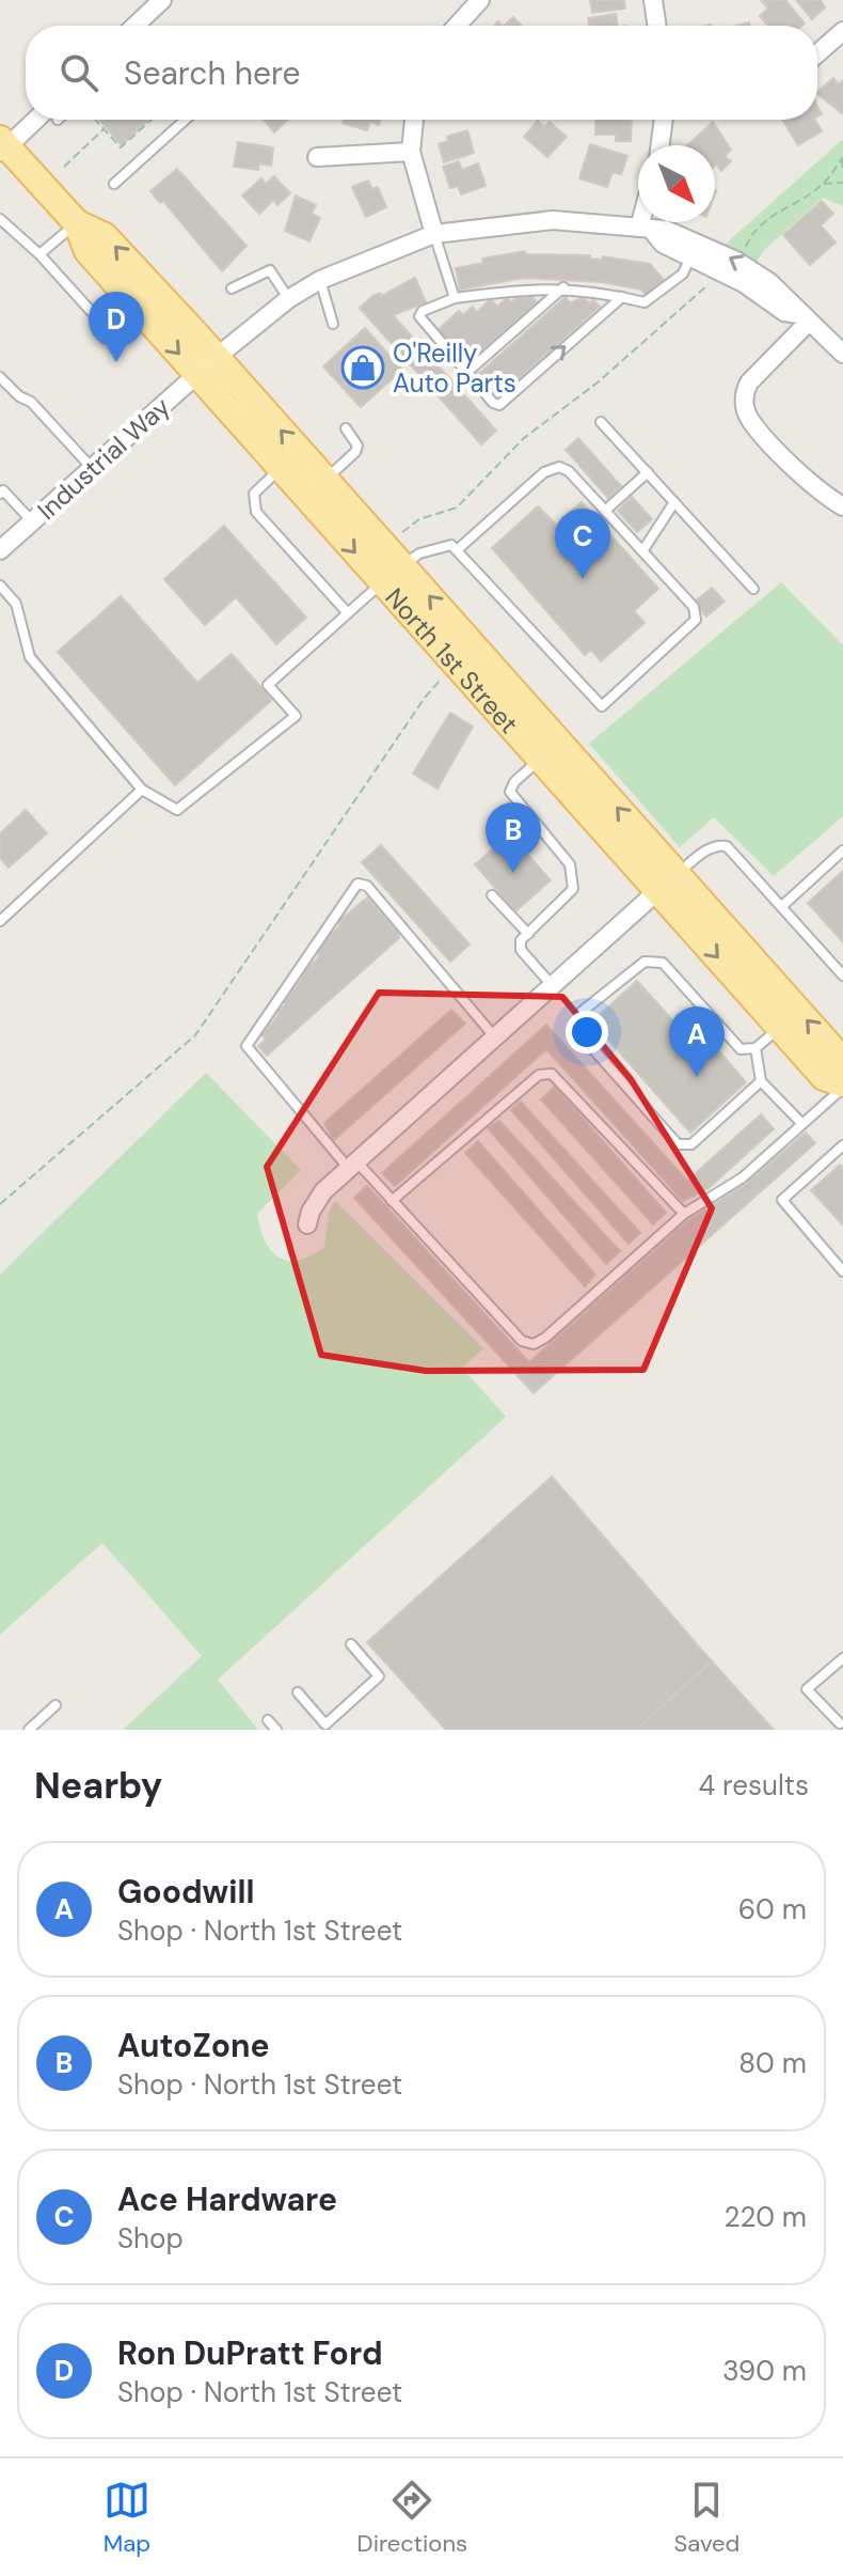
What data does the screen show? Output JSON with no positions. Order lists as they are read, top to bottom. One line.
{"streets":{"main road":["North 1st Street"],"street":["Industrial Way"]},"crossings":[["Industrial Way","North 1st Street"]],"places":{"shop":["O'Reilly Auto Parts"]},"north":"bottom right","page":{"search":"Search here","pins":["D","C","B","A"],"heading":["Nearby","4 results"],"list":[{"mark":"A","name":"Goodwill","note":"Shop · North 1st Street","value":"60 m"},{"mark":"B","name":"AutoZone","note":"Shop · North 1st Street","value":"80 m"},{"mark":"C","name":"Ace Hardware","note":"Shop","value":"220 m"},{"mark":"D","name":"Ron DuPratt Ford","note":"Shop · North 1st Street","value":"390 m"}],"nav":["Map","Directions","Saved"]}}
